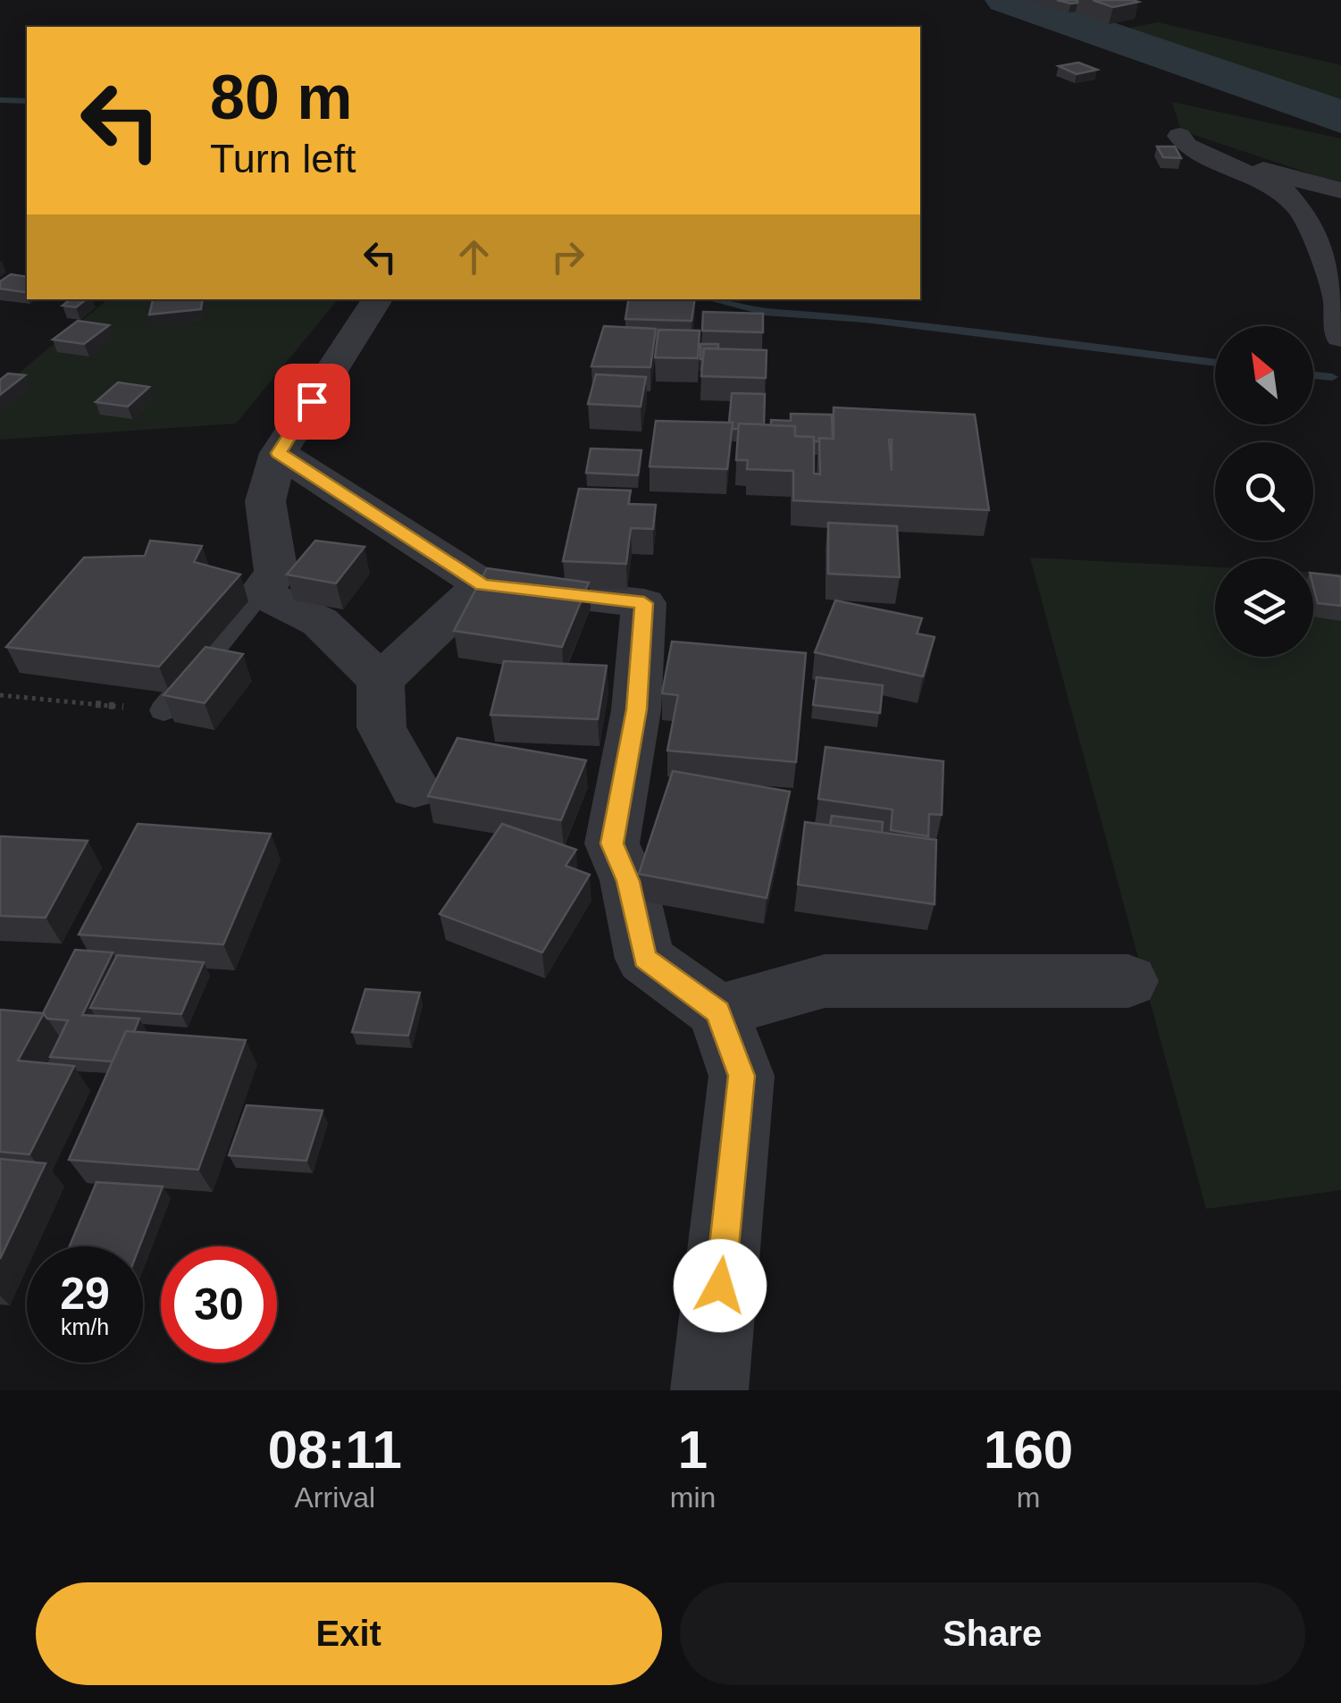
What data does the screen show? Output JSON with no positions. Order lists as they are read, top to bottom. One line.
{"north":"top left","page":{"turn":["80 m","Turn left"],"speed":"29 km/h","limit":"30","eta":["08:11","Arrival","1","min","160","m"],"buttons":["Exit","Share"]}}
